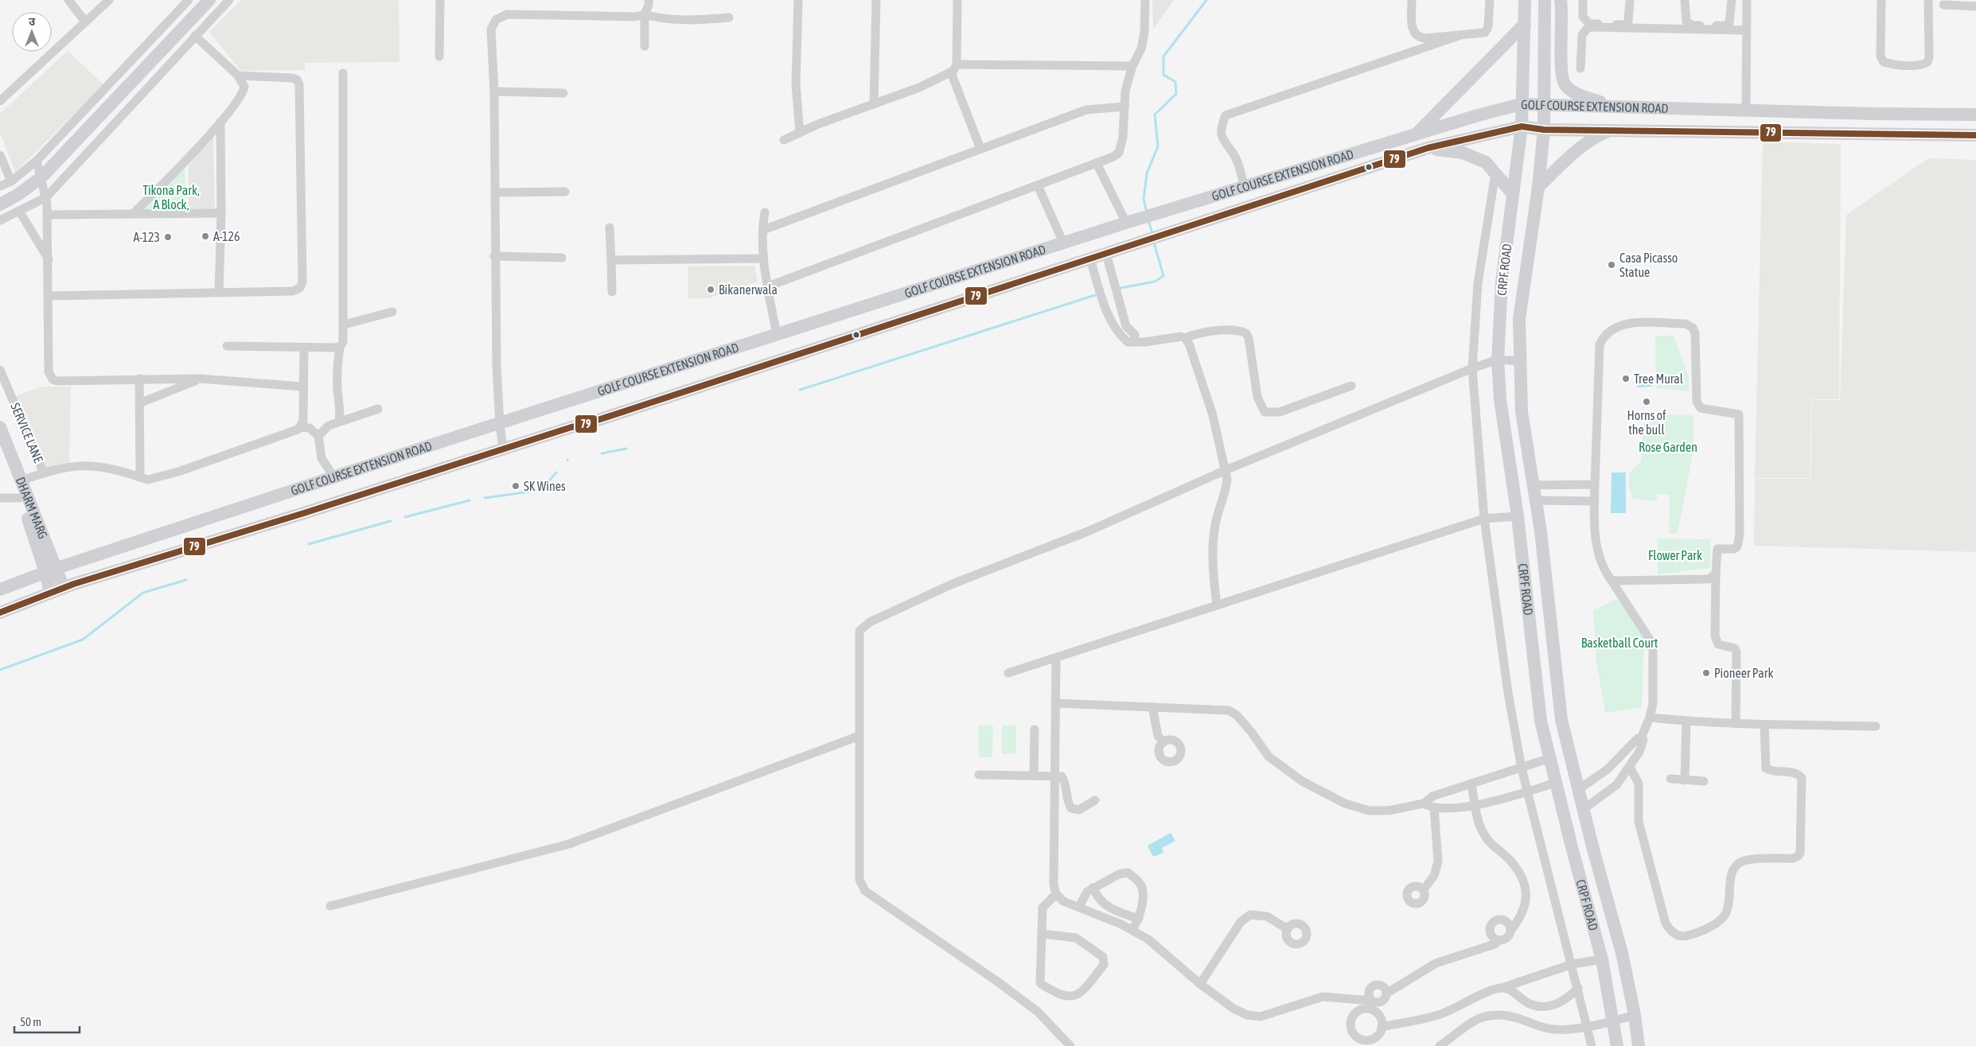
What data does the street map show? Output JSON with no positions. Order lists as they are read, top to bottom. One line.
{"streets":{"main road":["GOLF COURSE EXTENSION ROAD","CRPF ROAD","DHARM MARG"],"street":["SERVICE LANE"]},"crossings":[["GOLF COURSE EXTENSION ROAD","CRPF ROAD"],["GOLF COURSE EXTENSION ROAD","DHARM MARG"]],"parks":["Tikona Park, A Block,","Rose Garden","Flower Park","Basketball Court"],"places":["A-126","A-123","Casa Picasso Statue","Bikanerwala","Tree Mural","Horns of the bull","SK Wines","Pioneer Park"],"lines":["transit line 79"],"scale_bar":"50 m","north":"top"}
